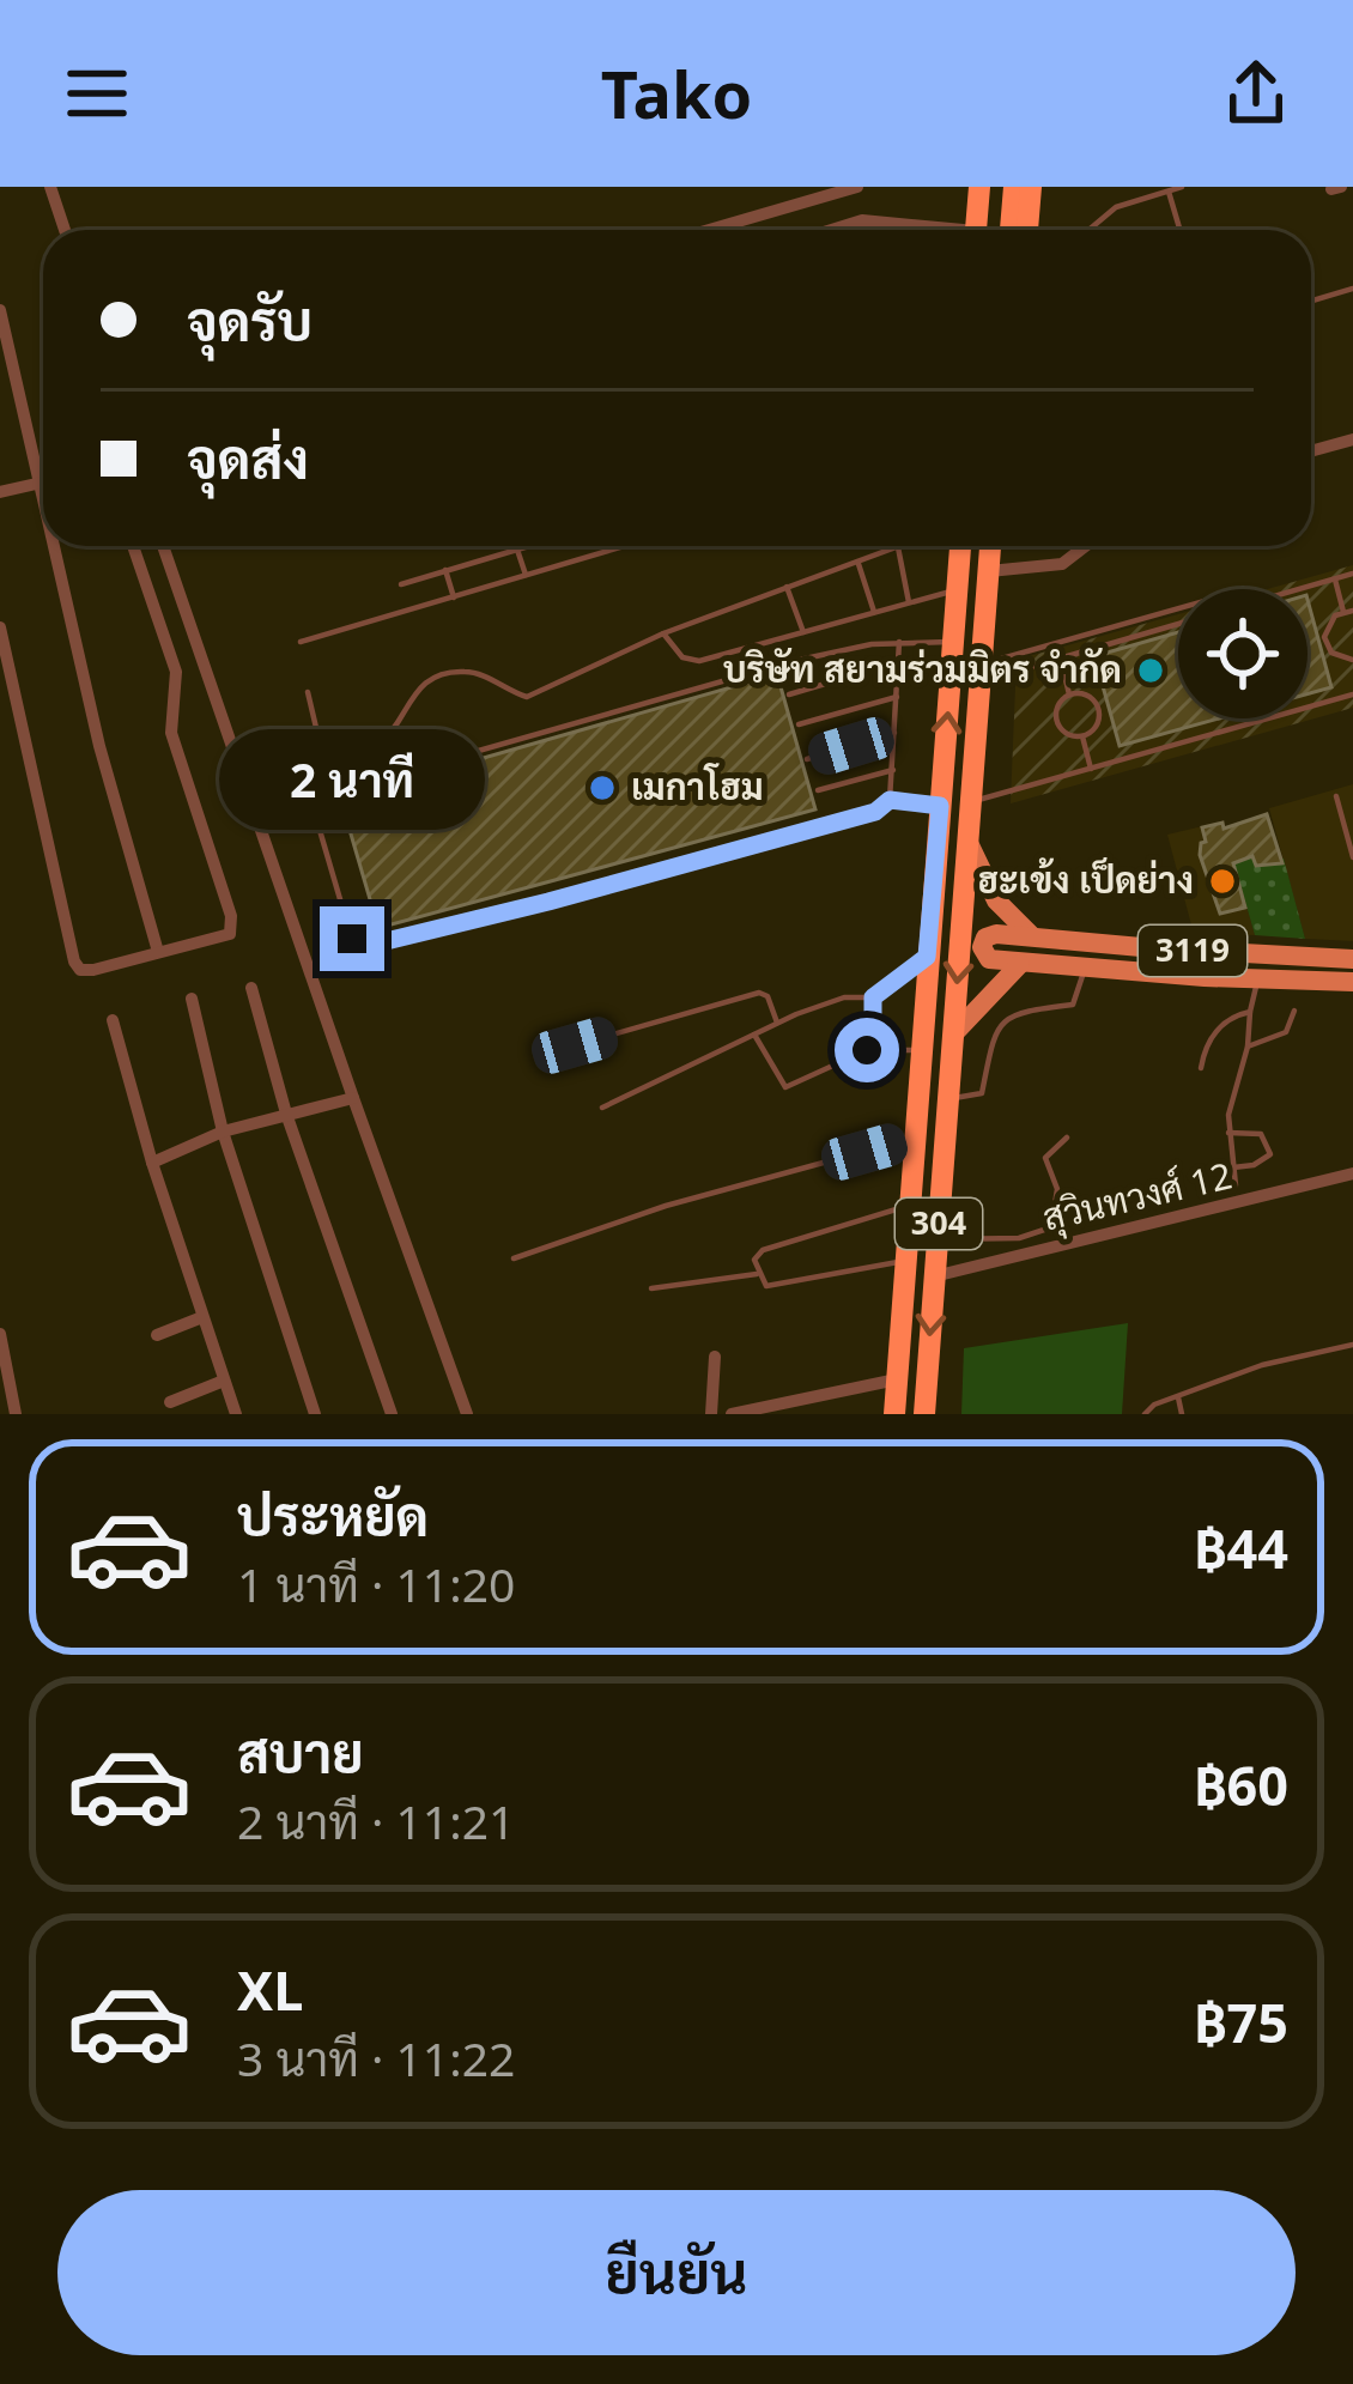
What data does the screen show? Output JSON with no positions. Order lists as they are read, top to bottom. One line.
{"streets":{"highway":["304"],"main road":["3119"],"street":["สุวินทวงศ์ 12"]},"crossings":[["สุวินทวงศ์ 12","304"]],"places":["บริษัท สยามร่วมมิตร จำกัด","เมกาโฮม","ฮะเข้ง เป็ดย่าง"],"page":{"header":"Tako","banner":["จุดรับ","จุดส่ง"],"bubble":"2 นาที","list":[{"name":"ประหยัด","note":"1 นาที · 11:20","value":"฿44"},{"name":"สบาย","note":"2 นาที · 11:21","value":"฿60"},{"name":"XL","note":"3 นาที · 11:22","value":"฿75"}],"buttons":"ยืนยัน"}}
